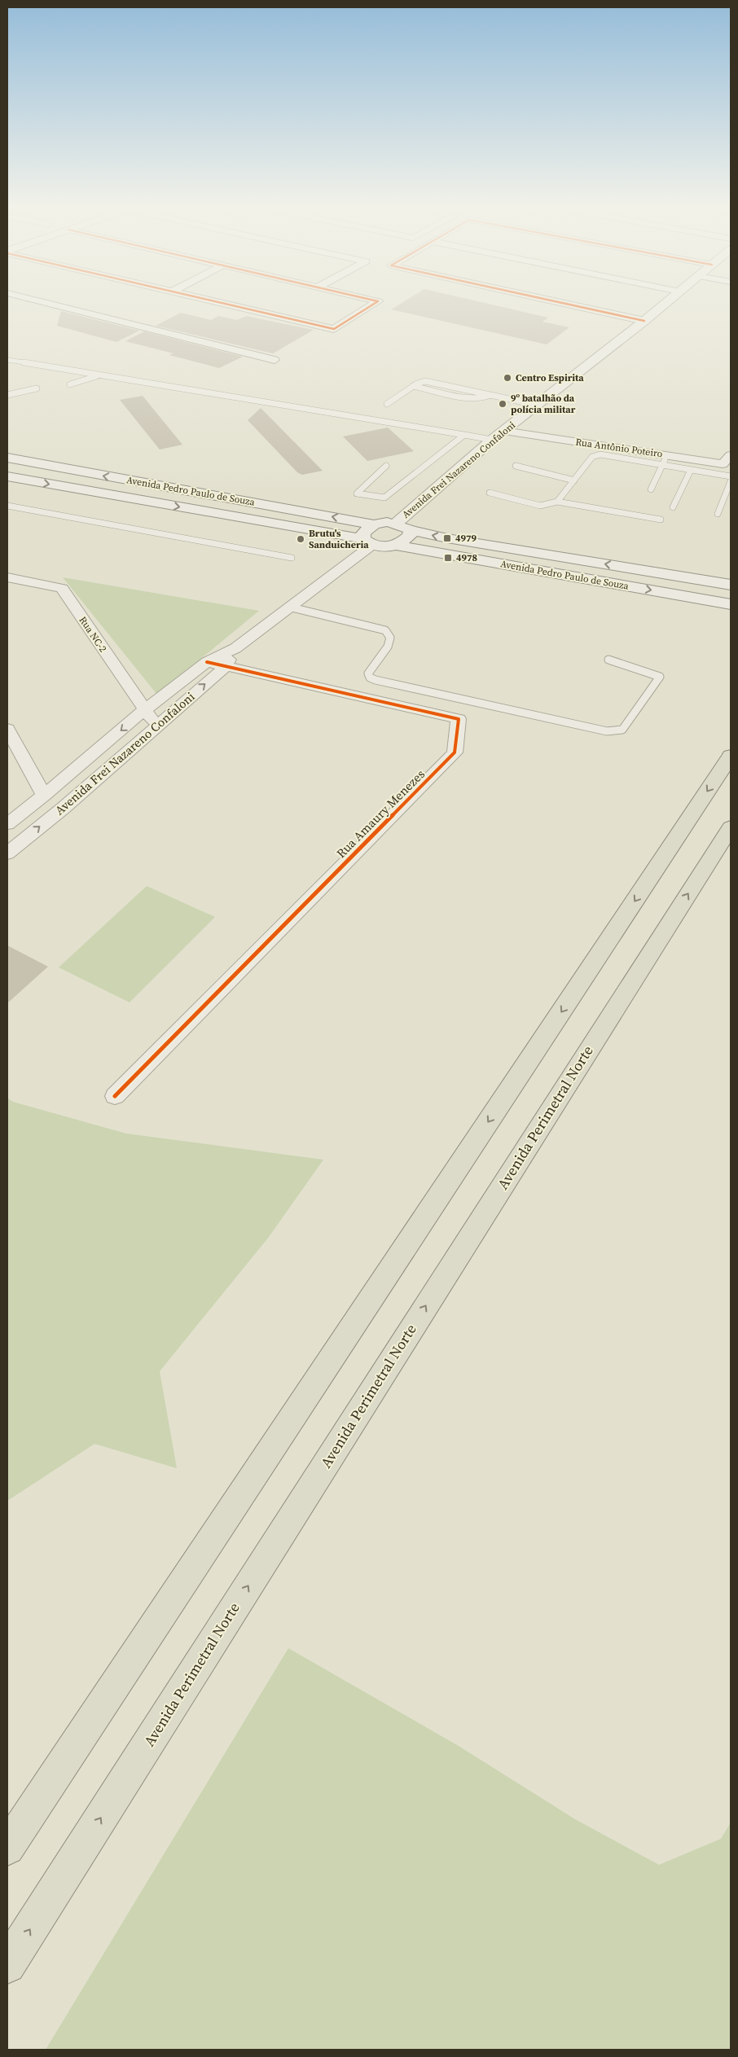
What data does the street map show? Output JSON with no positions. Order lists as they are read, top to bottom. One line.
{"streets":{"highway":["Avenida Perimetral Norte"],"main road":["Avenida Frei Nazareno Confaloni","Avenida Pedro Paulo de Souza"],"street":["Rua Antônio Poteiro","Rua NC-2","Rua Amaury Menezes"]},"crossings":[["Rua Antônio Poteiro","Avenida Frei Nazareno Confaloni"],["Avenida Frei Nazareno Confaloni","Avenida Pedro Paulo de Souza"],["Avenida Frei Nazareno Confaloni","Rua NC-2"],["Avenida Frei Nazareno Confaloni","Rua Amaury Menezes"]],"places":{"other":["Centro Espirita","9º batalhão da polícia militar","Brutu's Sanduicheria"],"transit":["4979","4978"]}}
